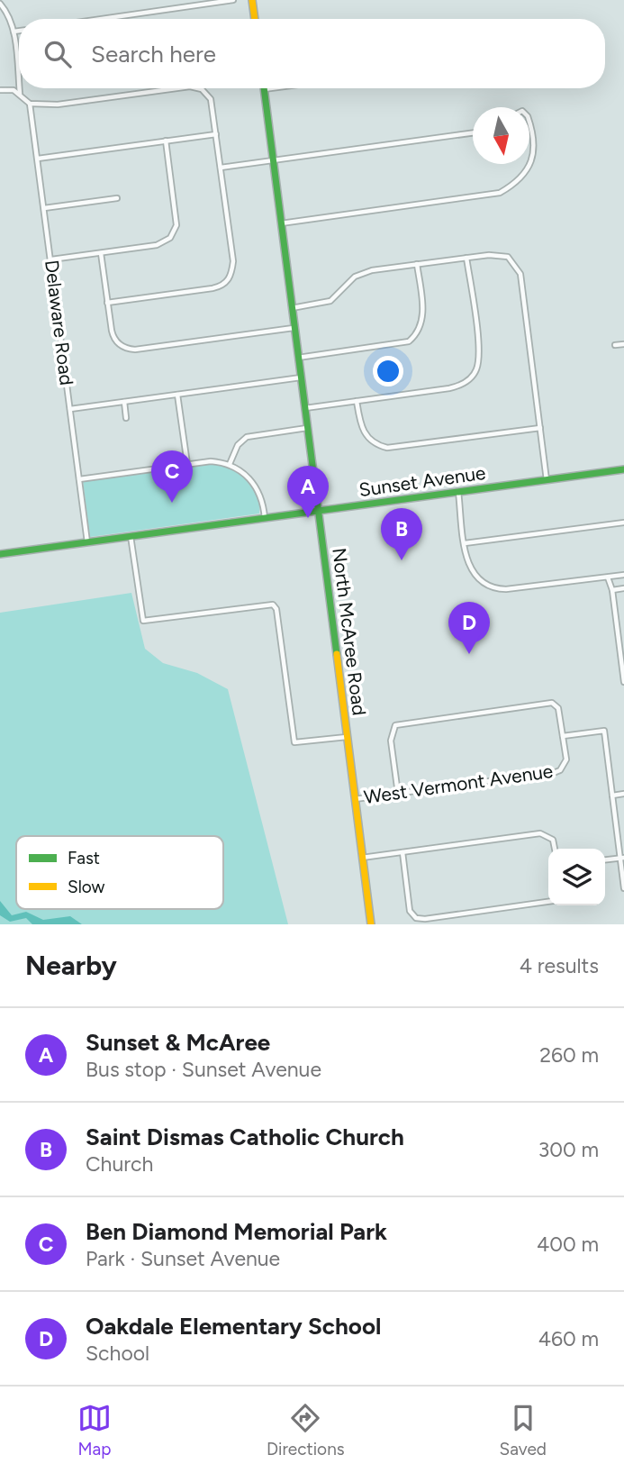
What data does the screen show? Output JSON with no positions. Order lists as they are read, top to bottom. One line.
{"streets":{"street":["Delaware Road","Sunset Avenue","North McAree Road","West Vermont Avenue"]},"crossings":[["Delaware Road","Sunset Avenue"],["Sunset Avenue","North McAree Road"],["North McAree Road","West Vermont Avenue"]],"legend":["Fast","Slow"],"north":"bottom","page":{"search":"Search here","pins":["C","A","B","D"],"heading":["Nearby","4 results"],"list":[{"mark":"A","name":"Sunset & McAree","note":"Bus stop · Sunset Avenue","value":"260 m"},{"mark":"B","name":"Saint Dismas Catholic Church","note":"Church","value":"300 m"},{"mark":"C","name":"Ben Diamond Memorial Park","note":"Park · Sunset Avenue","value":"400 m"},{"mark":"D","name":"Oakdale Elementary School","note":"School","value":"460 m"}],"nav":["Map","Directions","Saved"]}}
